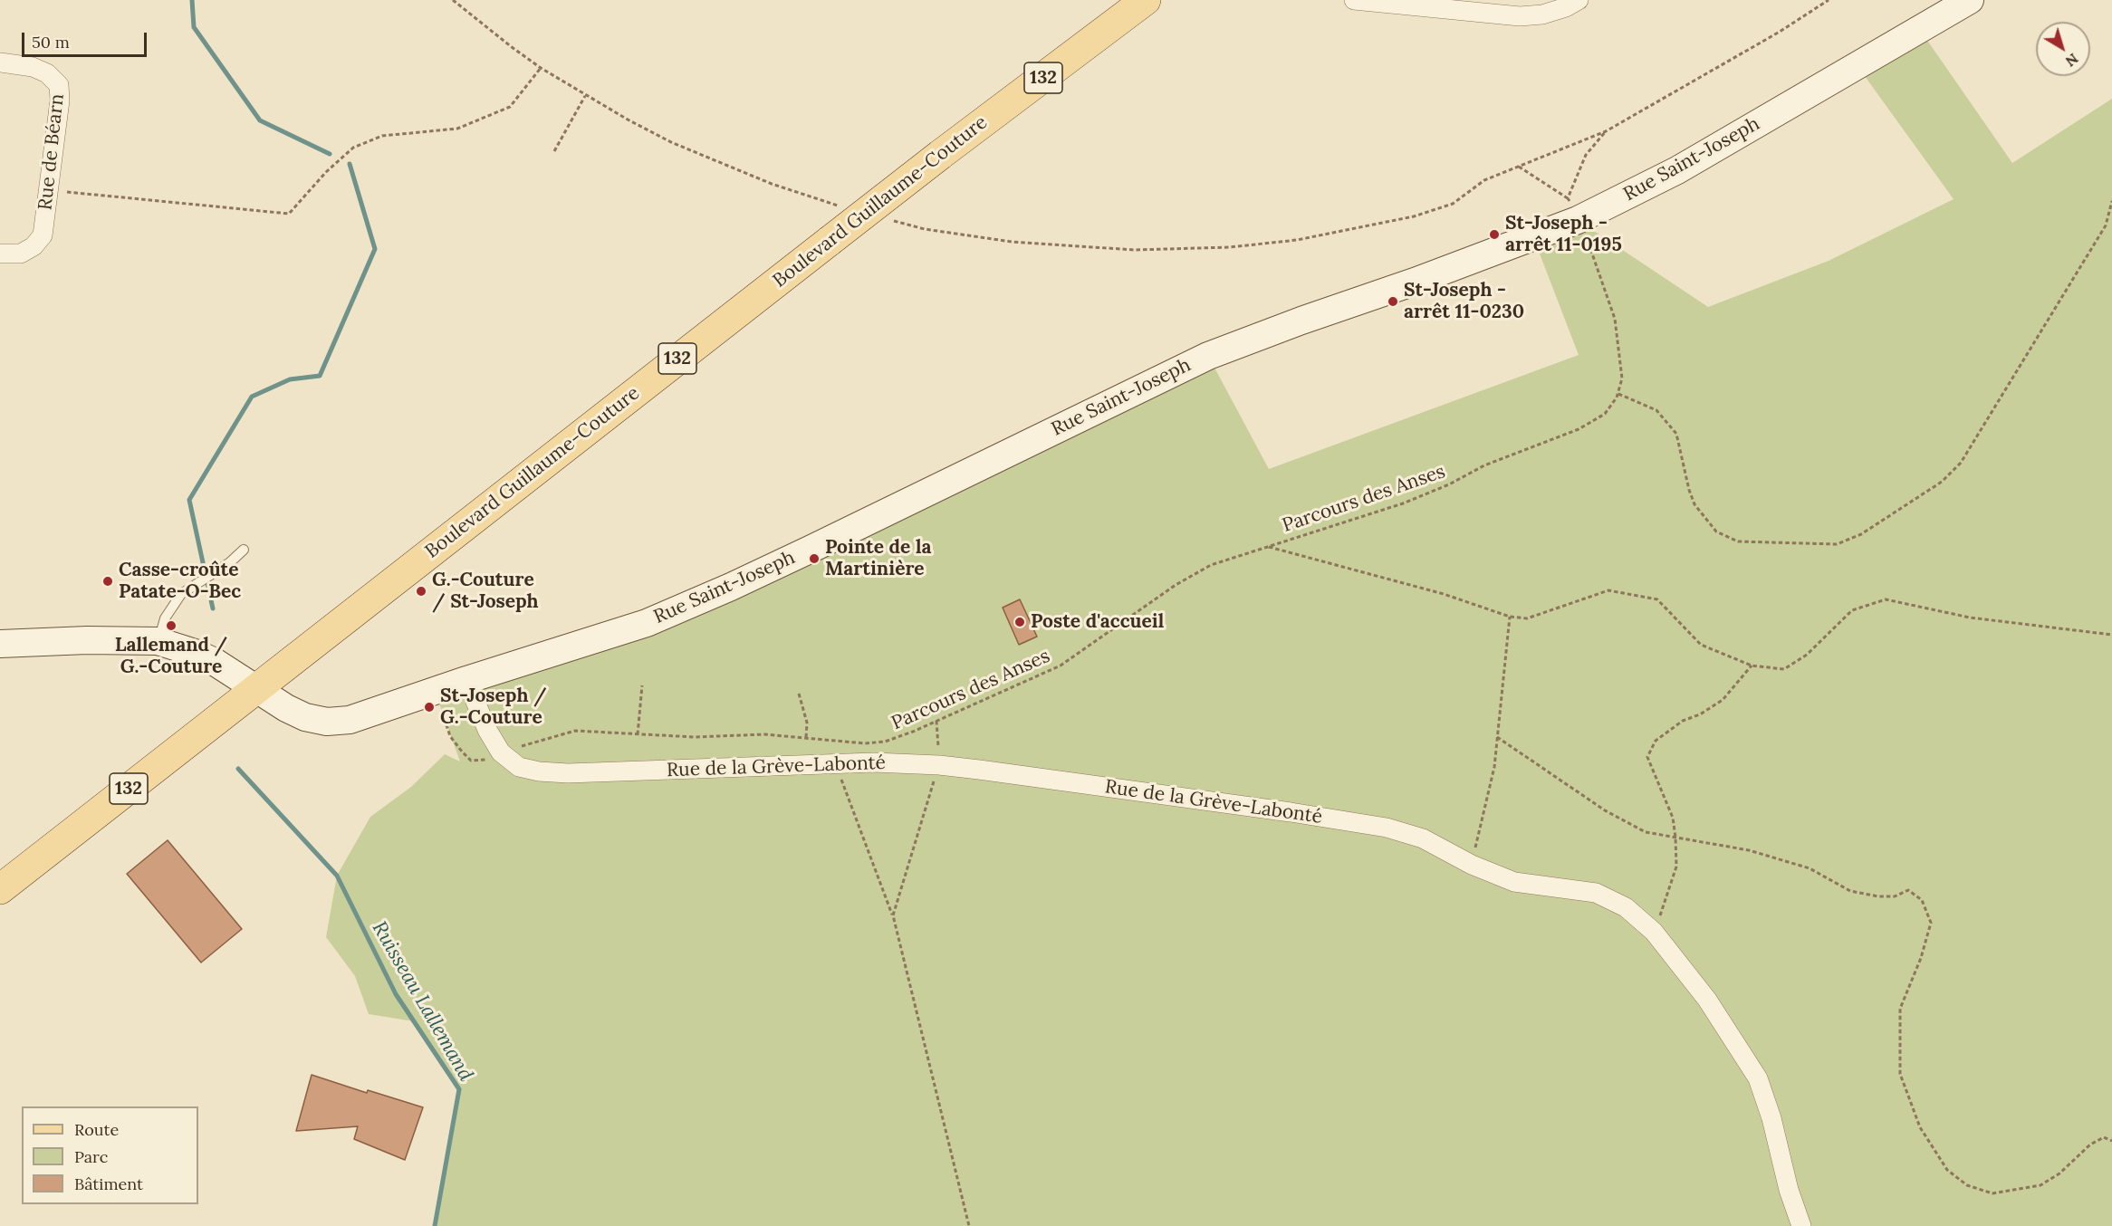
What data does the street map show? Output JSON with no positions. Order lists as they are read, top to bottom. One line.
{"streets":{"main road":["132","Boulevard Guillaume-Couture"],"street":["Rue de Béarn","Rue Saint-Joseph","Rue de la Grève-Labonté"],"path":["Parcours des Anses"]},"crossings":[["Rue Saint-Joseph","Boulevard Guillaume-Couture"],["Rue Saint-Joseph","Parcours des Anses"],["Rue Saint-Joseph","Rue de la Grève-Labonté"],["Parcours des Anses","Rue de la Grève-Labonté"]],"water":["Ruisseau Lallemand"],"places":["St-Joseph - arrêt 11-0195","St-Joseph - arrêt 11-0230","Pointe de la Martinière","Casse-croûte Patate-O-Bec","G.-Couture / St-Joseph","Poste d'accueil","Lallemand / G.-Couture","St-Joseph / G.-Couture"],"legend":["Route","Parc","Bâtiment"],"scale_bar":"50 m","north":"bottom right"}
